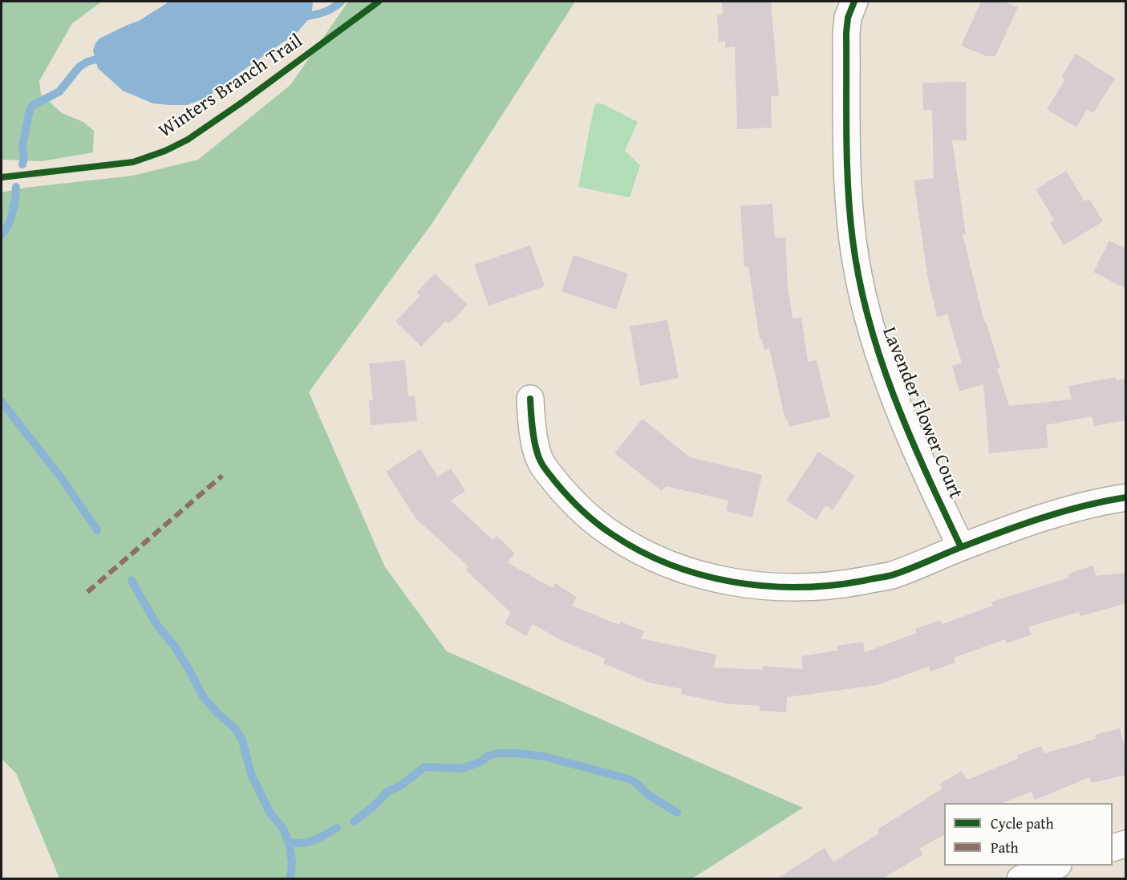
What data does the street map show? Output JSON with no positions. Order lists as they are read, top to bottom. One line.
{"streets":{"street":["Lavender Flower Court"],"cycle path":["Winters Branch Trail"]},"legend":["Cycle path","Path"]}
